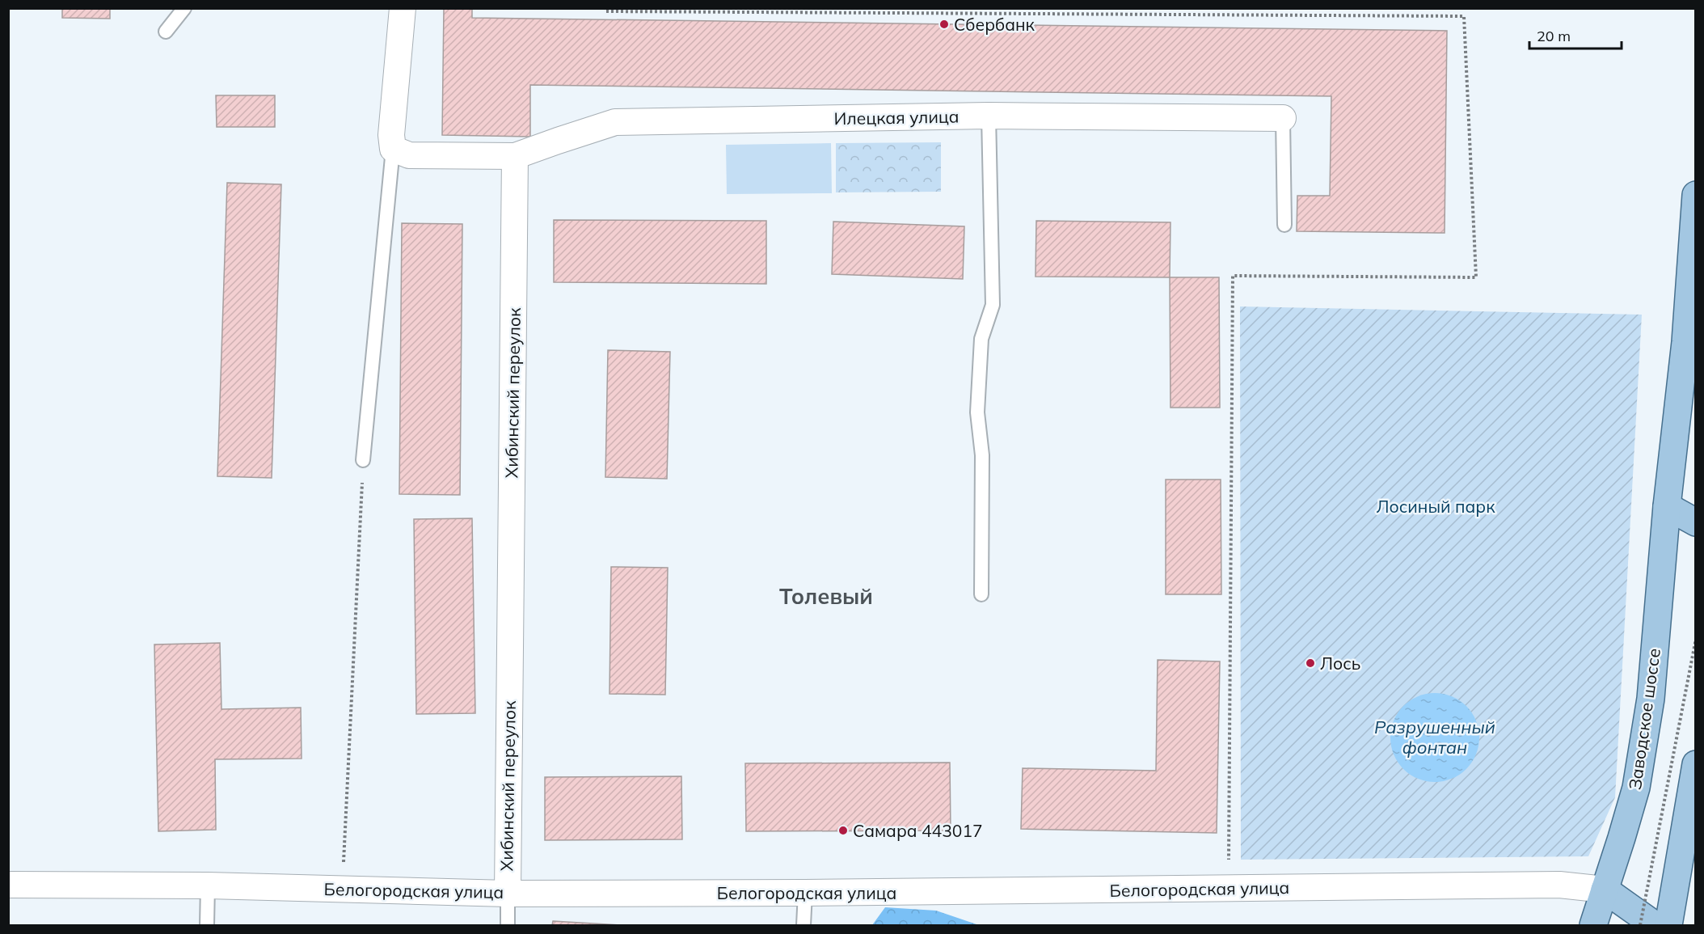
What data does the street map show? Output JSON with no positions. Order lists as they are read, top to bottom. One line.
{"streets":{"main road":["Заводское шоссе"],"street":["Илецкая улица","Хибинский переулок","Белогородская улица"]},"crossings":[["Илецкая улица","Хибинский переулок"],["Хибинский переулок","Белогородская улица"],["Заводское шоссе","Белогородская улица"]],"districts":["Толевый"],"water":["Разрушенный фонтан"],"parks":["Лосиный парк"],"places":["Сбербанк","Лось","Самара 443017"],"scale_bar":"20 m"}
